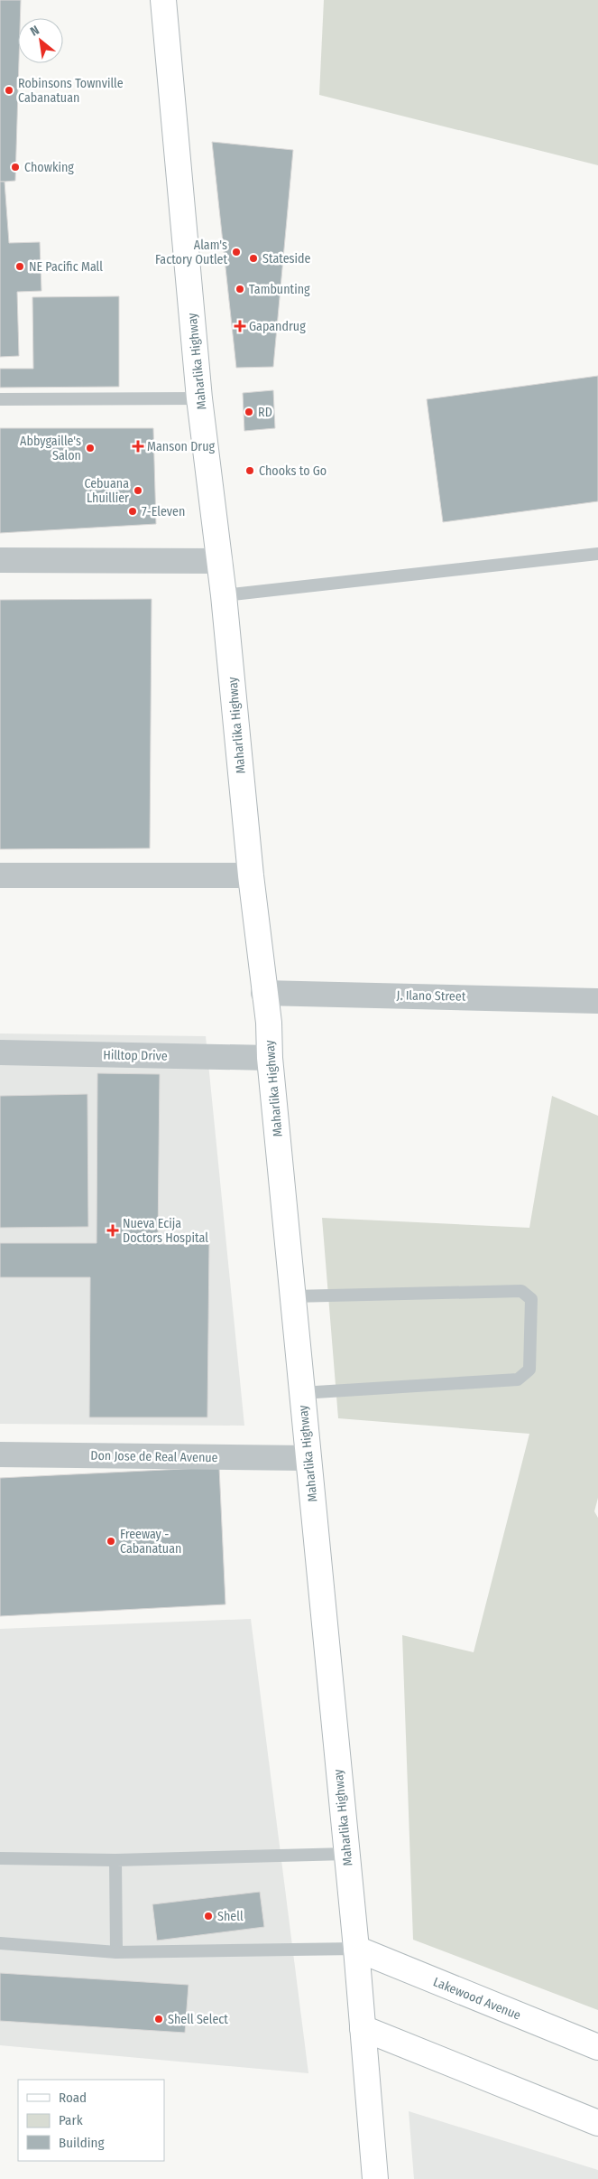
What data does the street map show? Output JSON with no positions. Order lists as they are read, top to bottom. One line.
{"streets":{"main road":["Maharlika Highway","Lakewood Avenue"],"street":["J. Ilano Street","Hilltop Drive","Don Jose de Real Avenue"]},"crossings":[["Maharlika Highway","J. Ilano Street"],["Maharlika Highway","Hilltop Drive"],["Maharlika Highway","Don Jose de Real Avenue"],["Maharlika Highway","Lakewood Avenue"]],"places":{"other":["Robinsons Townville Cabanatuan","Chowking","Alam's Factory Outlet","Stateside","NE Pacific Mall","Tambunting","RD","Abbygaille's Salon","Chooks to Go","Cebuana Lhuillier","7-Eleven","Freeway - Cabanatuan","Shell","Shell Select"],"health":["Gapandrug","Manson Drug","Nueva Ecija Doctors Hospital"]},"legend":["Road","Park","Building"],"north":"top left"}
